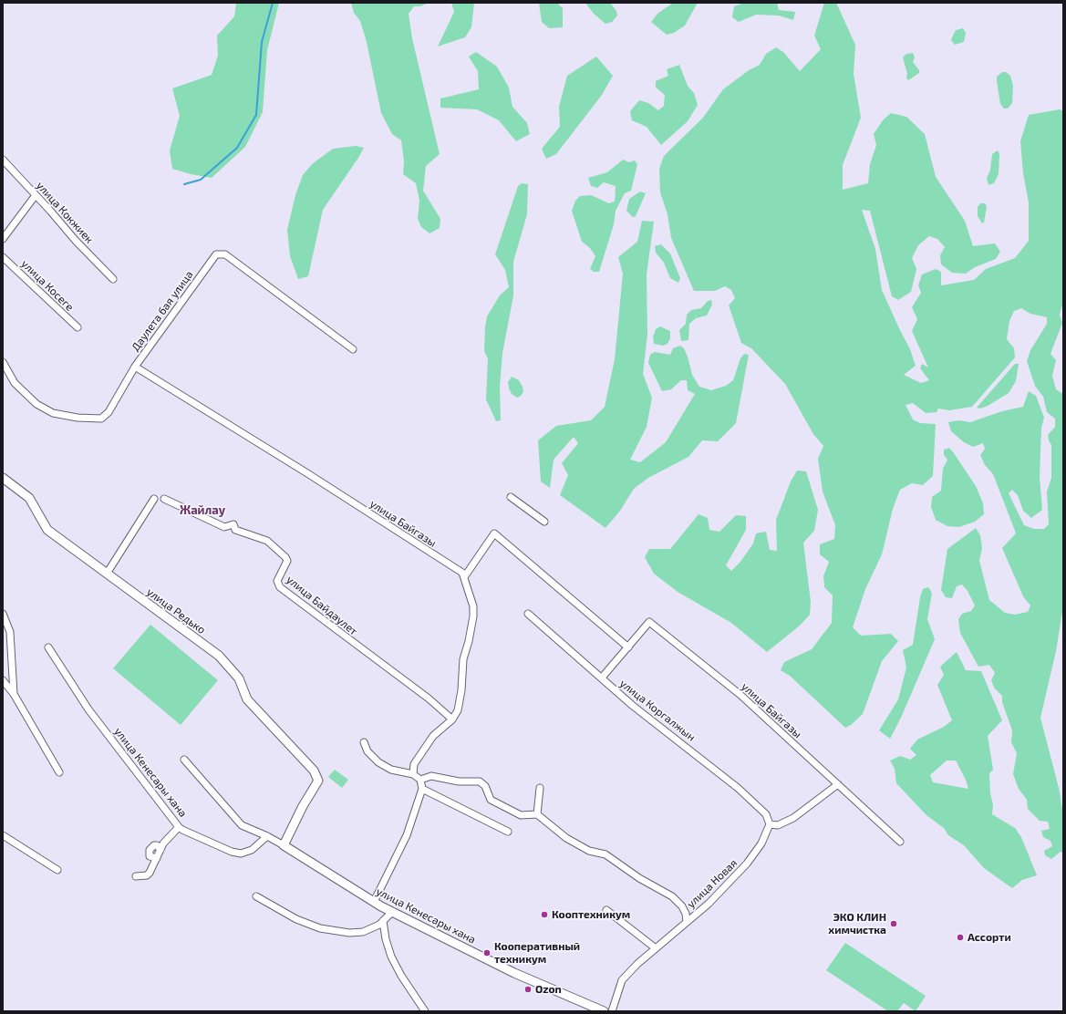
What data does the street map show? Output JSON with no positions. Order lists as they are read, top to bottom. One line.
{"streets":{"street":["улица Кокжиек","улица Косеге","Даулета бая улица","улица Байгазы","улица Байдаулет","улица Редько","улица Коргалжын","улица Кенесары хана","улица Новая"]},"crossings":[["Даулета бая улица","улица Байгазы"],["улица Байгазы","улица Коргалжын"],["улица Редько","улица Кенесары хана"],["улица Коргалжын","улица Новая"]],"districts":["Жайлау"],"places":["Кооптехникум","ЭКО КЛИН химчистка","Ассорти","Кооперативный техникум","Ozon"]}
